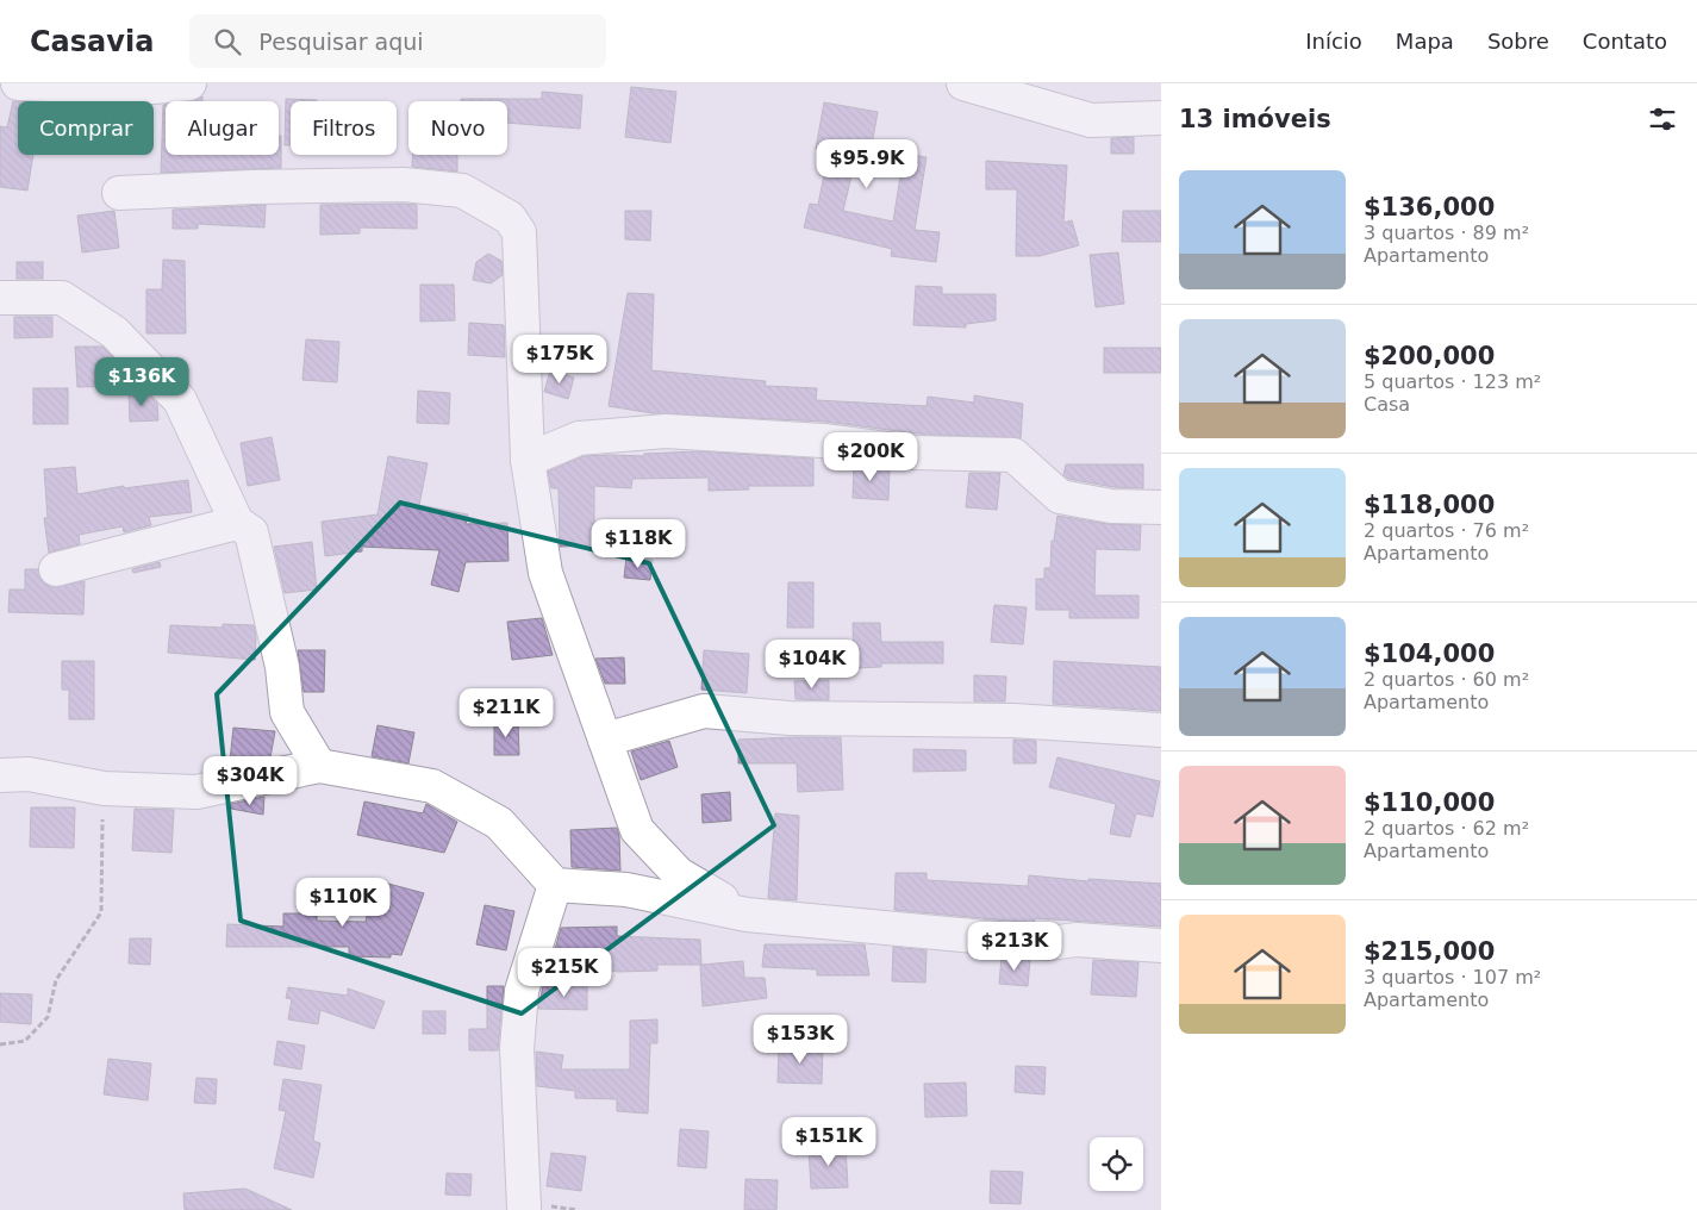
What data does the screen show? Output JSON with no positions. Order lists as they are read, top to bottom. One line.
{"page":{"header":"Casavia","search":"Pesquisar aqui","nav":["Início","Mapa","Sobre","Contato"],"heading":"13 imóveis","chip":["Comprar","Alugar","Filtros","Novo"],"price":["$95.9K","$175K","$136K","$200K","$118K","$104K","$211K","$304K","$110K","$213K","$215K","$153K","$151K"],"list":[{"name":"$136,000","note":"3 quartos · 89 m² · Apartamento"},{"name":"$200,000","note":"5 quartos · 123 m² · Casa"},{"name":"$118,000","note":"2 quartos · 76 m² · Apartamento"},{"name":"$104,000","note":"2 quartos · 60 m² · Apartamento"},{"name":"$110,000","note":"2 quartos · 62 m² · Apartamento"},{"name":"$215,000","note":"3 quartos · 107 m² · Apartamento"}]}}
